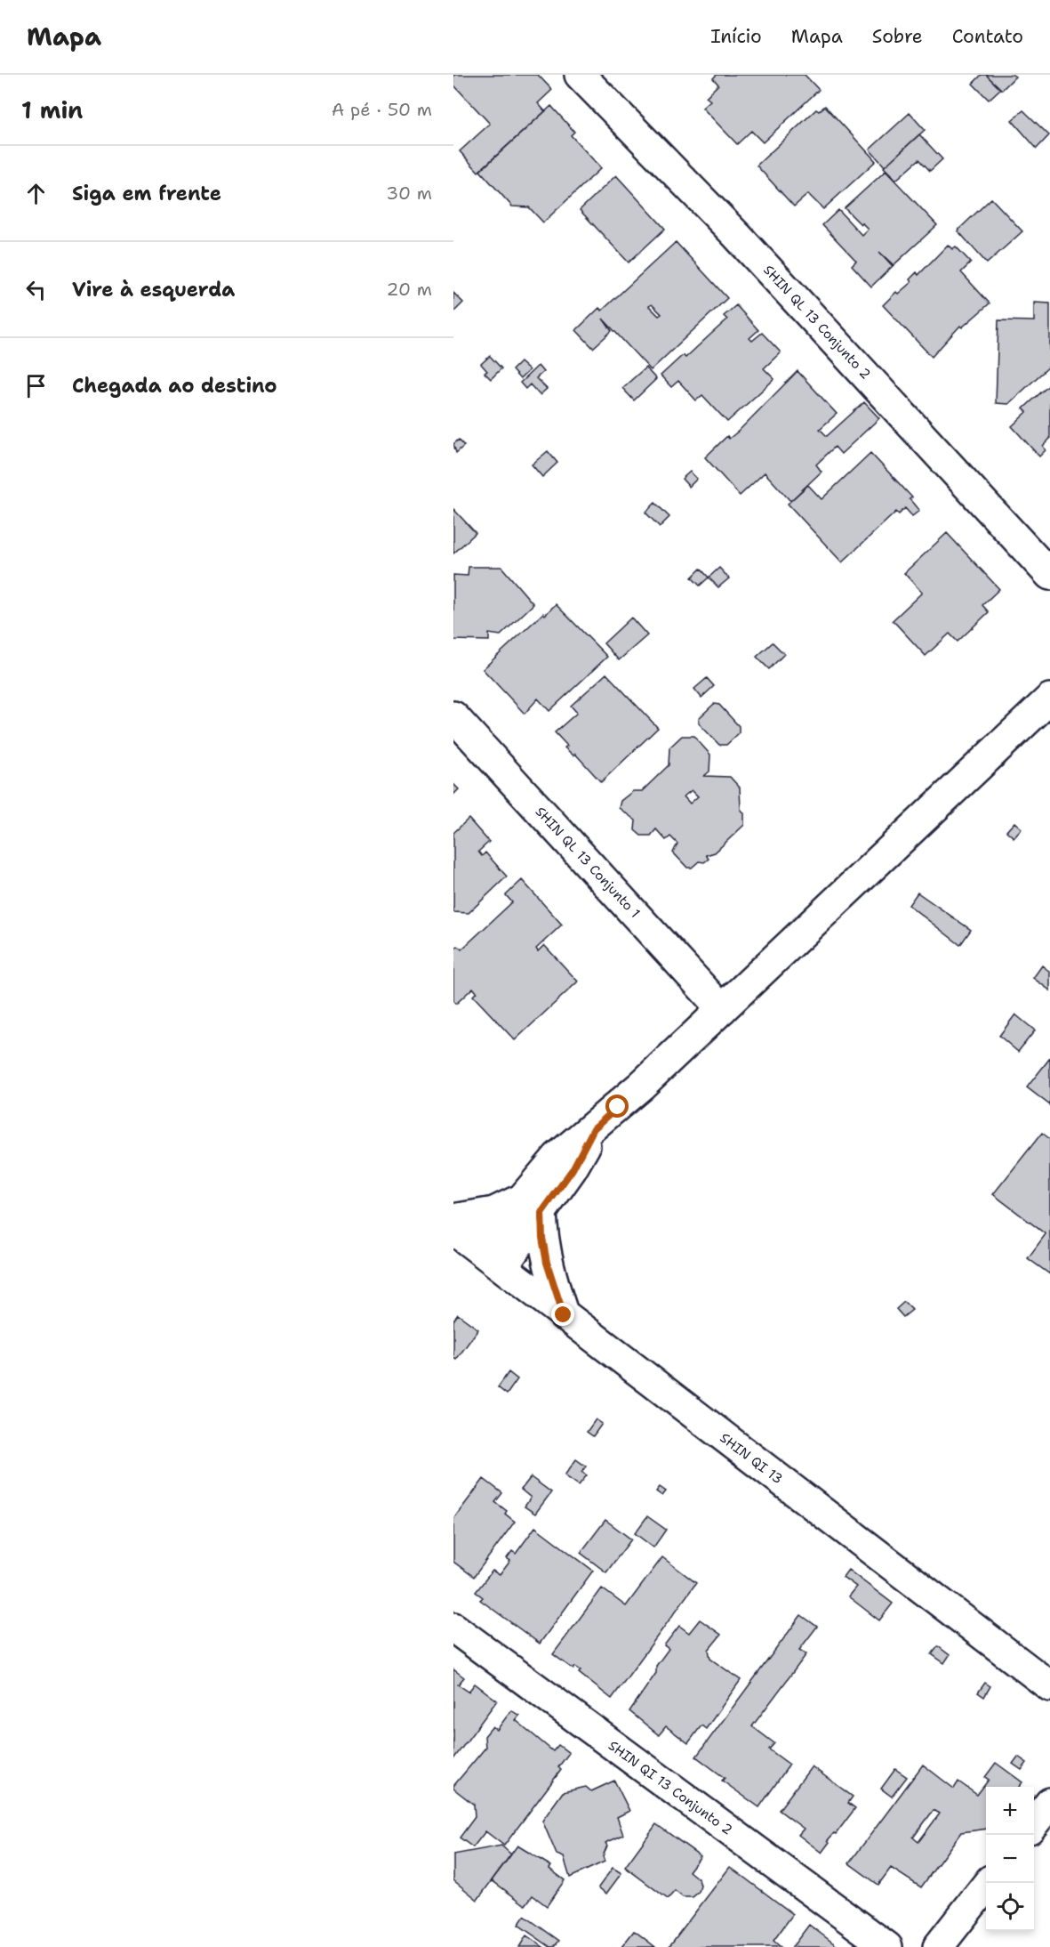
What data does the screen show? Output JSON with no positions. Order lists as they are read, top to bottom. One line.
{"streets":{"street":["SHIN QL 13 Conjunto 2","SHIN QL 13 Conjunto 1","SHIN QI 13","SHIN QI 13 Conjunto 2"]},"page":{"header":"Mapa","nav":["Início","Mapa","Sobre","Contato"],"heading":["1 min","A pé · 50 m"],"list":[["Siga em frente","30 m"],["Vire à esquerda","20 m"],"Chegada ao destino"],"map_buttons":["+","−"]}}
